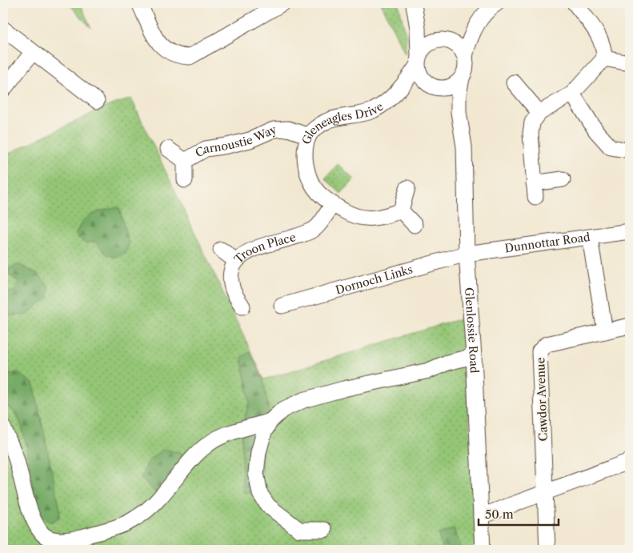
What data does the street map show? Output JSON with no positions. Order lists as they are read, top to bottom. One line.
{"streets":{"street":["Gleneagles Drive","Carnoustie Way","Dunnottar Road","Troon Place","Dornoch Links","Glenlossie Road","Cawdor Avenue"]},"crossings":[["Gleneagles Drive","Carnoustie Way"],["Gleneagles Drive","Troon Place"],["Gleneagles Drive","Glenlossie Road"],["Dunnottar Road","Dornoch Links"],["Dunnottar Road","Glenlossie Road"],["Dornoch Links","Glenlossie Road"]],"scale_bar":"50 m"}
